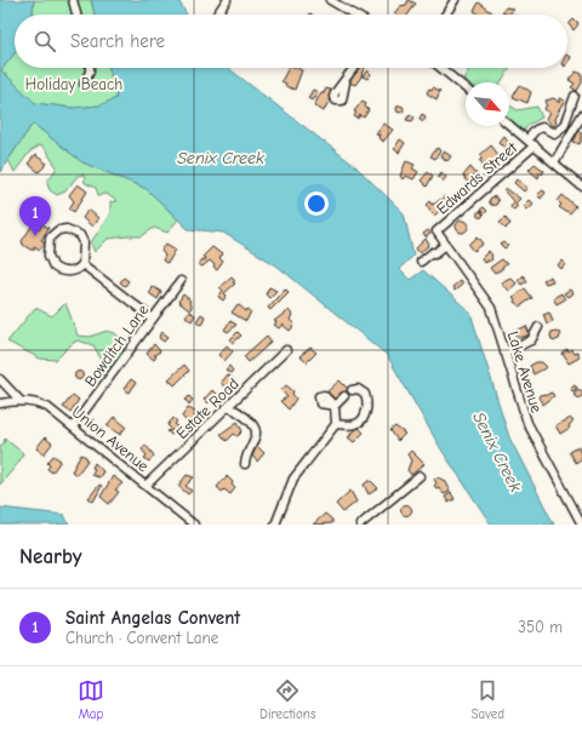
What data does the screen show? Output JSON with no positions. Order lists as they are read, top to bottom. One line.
{"streets":{"street":["Edwards Street","Bowditch Lane","Lake Avenue","Estate Road","Union Avenue"]},"crossings":[["Edwards Street","Lake Avenue"],["Bowditch Lane","Union Avenue"],["Estate Road","Union Avenue"]],"water":["Senix Creek"],"parks":["Holiday Beach"],"north":"bottom right","page":{"search":"Search here","pins":"1","heading":"Nearby","list":[{"mark":"1","name":"Saint Angelas Convent","note":"Church · Convent Lane","value":"350 m"}],"nav":["Map","Directions","Saved"]}}
